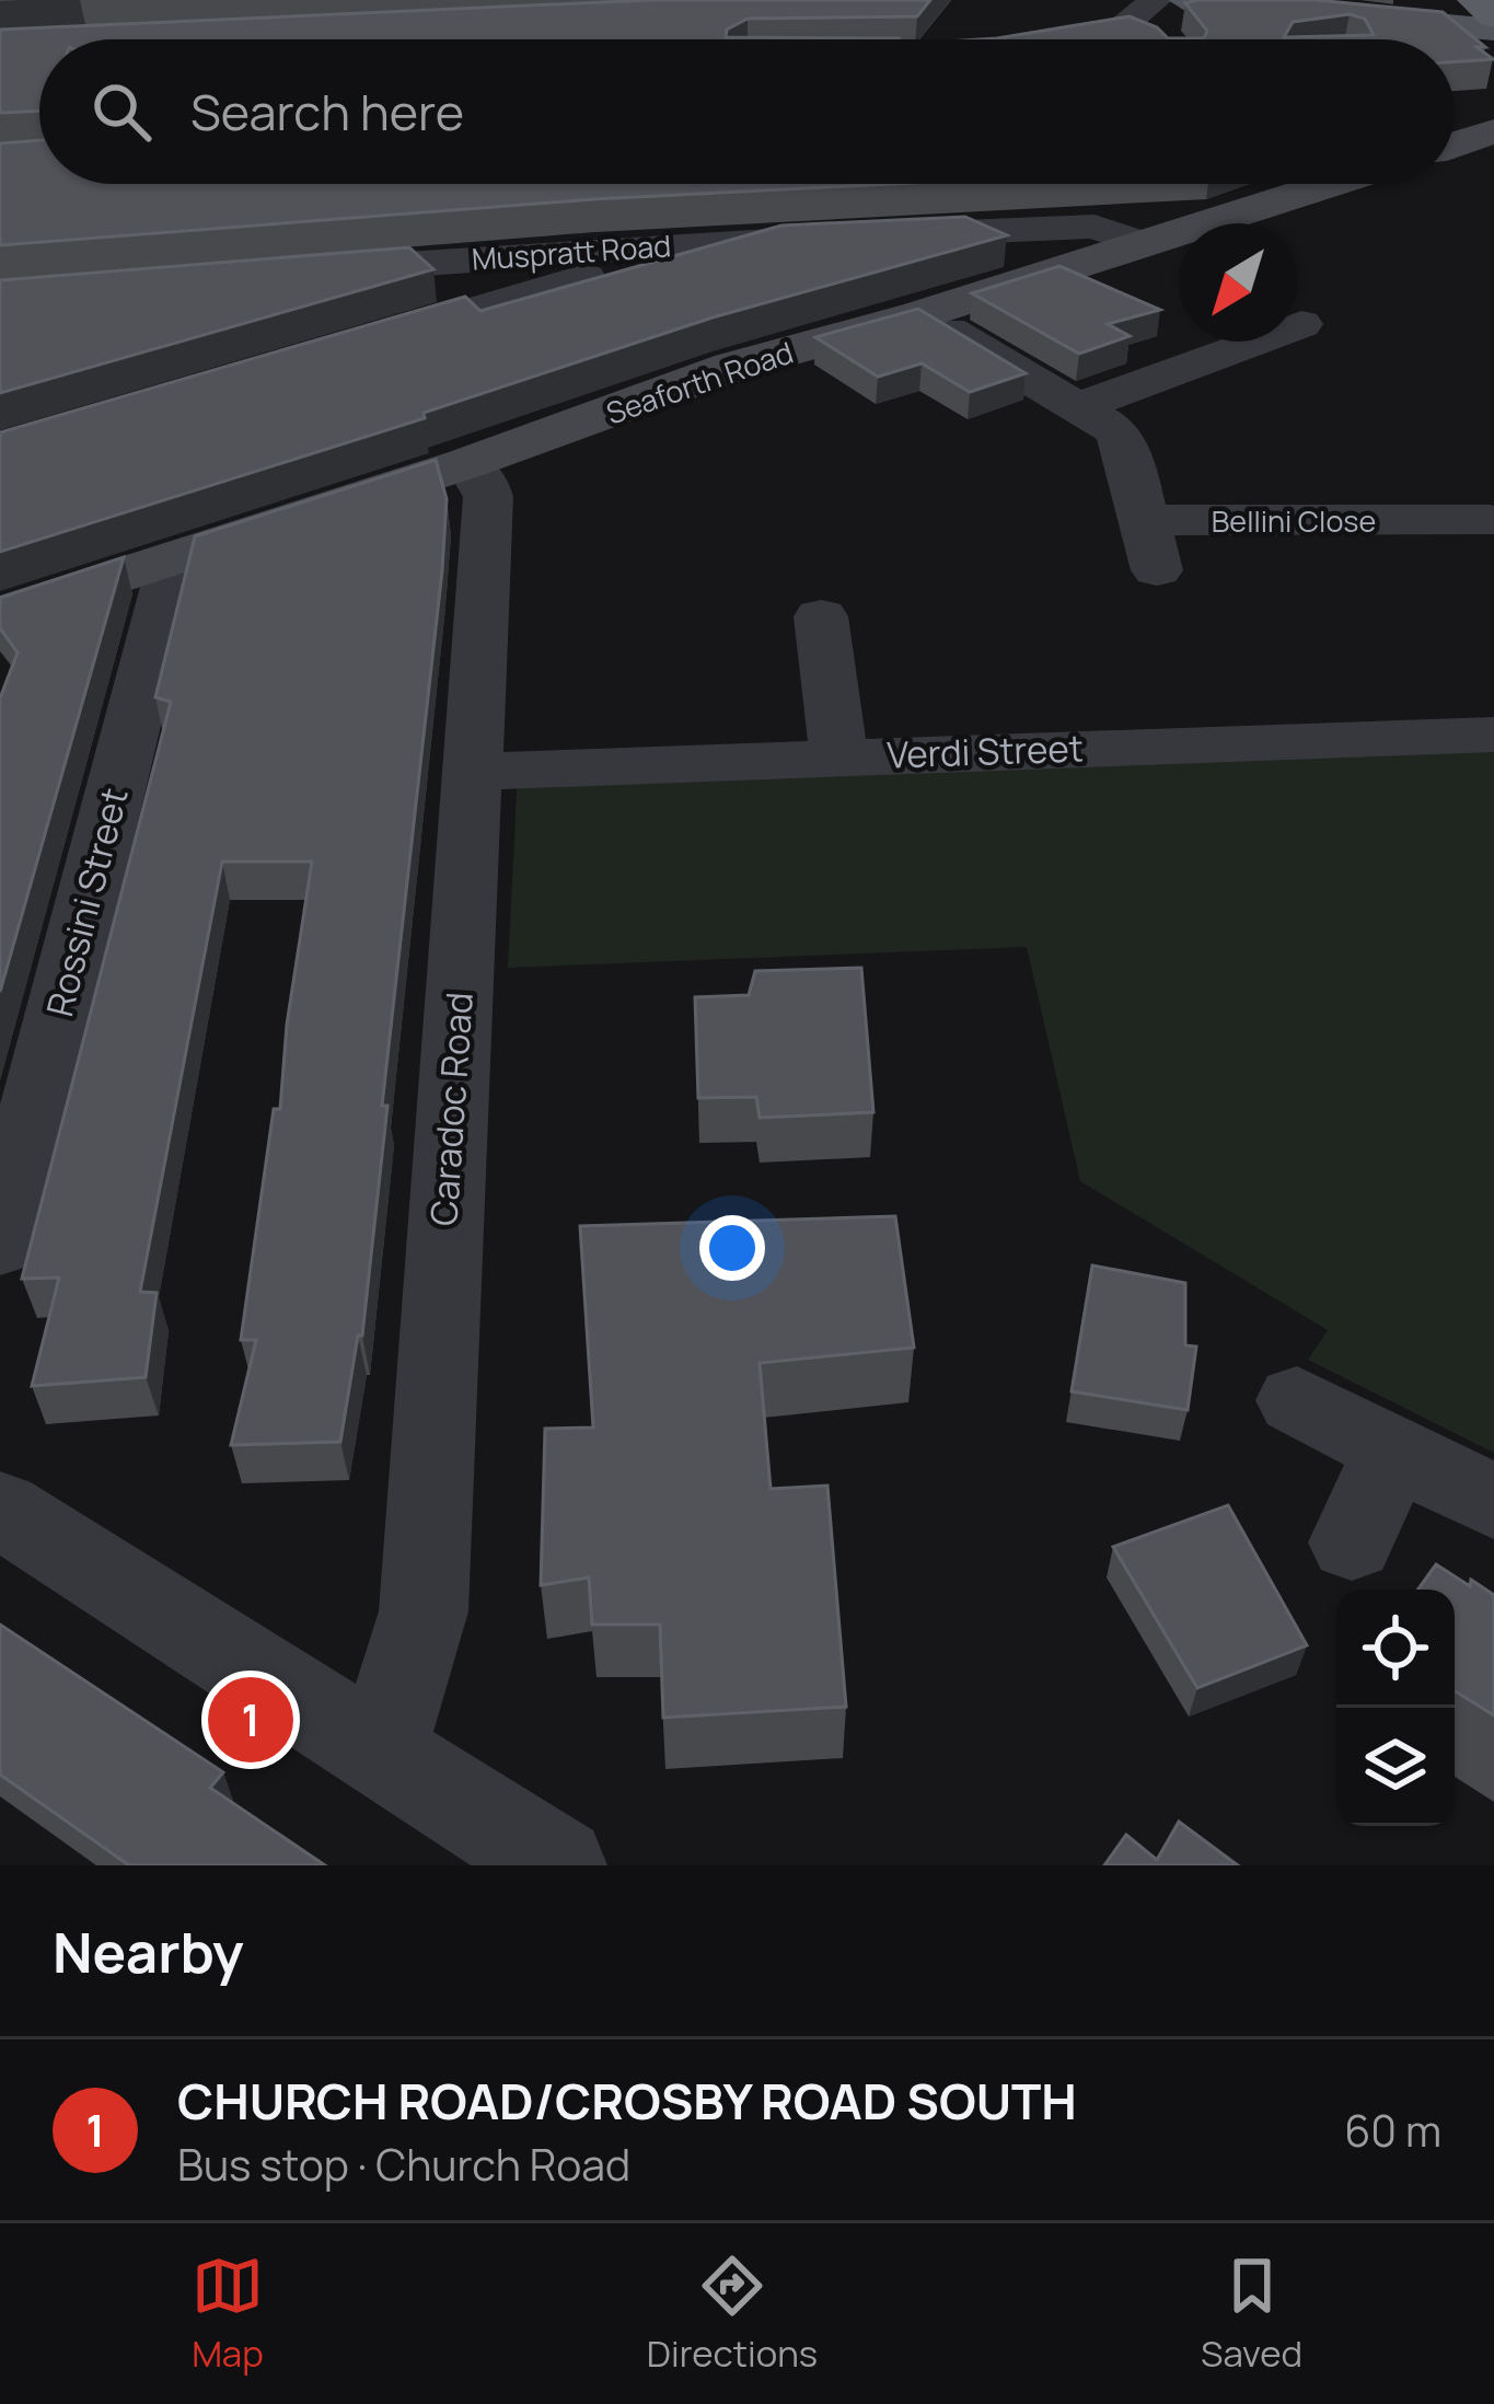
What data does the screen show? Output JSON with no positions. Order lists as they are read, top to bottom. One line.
{"streets":{"main road":["Seaforth Road"],"street":["Muspratt Road","Bellini Close","Verdi Street","Rossini Street","Caradoc Road"]},"crossings":[["Muspratt Road","Seaforth Road"],["Seaforth Road","Rossini Street"],["Seaforth Road","Caradoc Road"],["Verdi Street","Caradoc Road"]],"north":"bottom left","page":{"search":"Search here","pins":"1","heading":"Nearby","list":[{"mark":"1","name":"CHURCH ROAD/CROSBY ROAD SOUTH","note":"Bus stop · Church Road","value":"60 m"}],"nav":["Map","Directions","Saved"]}}
